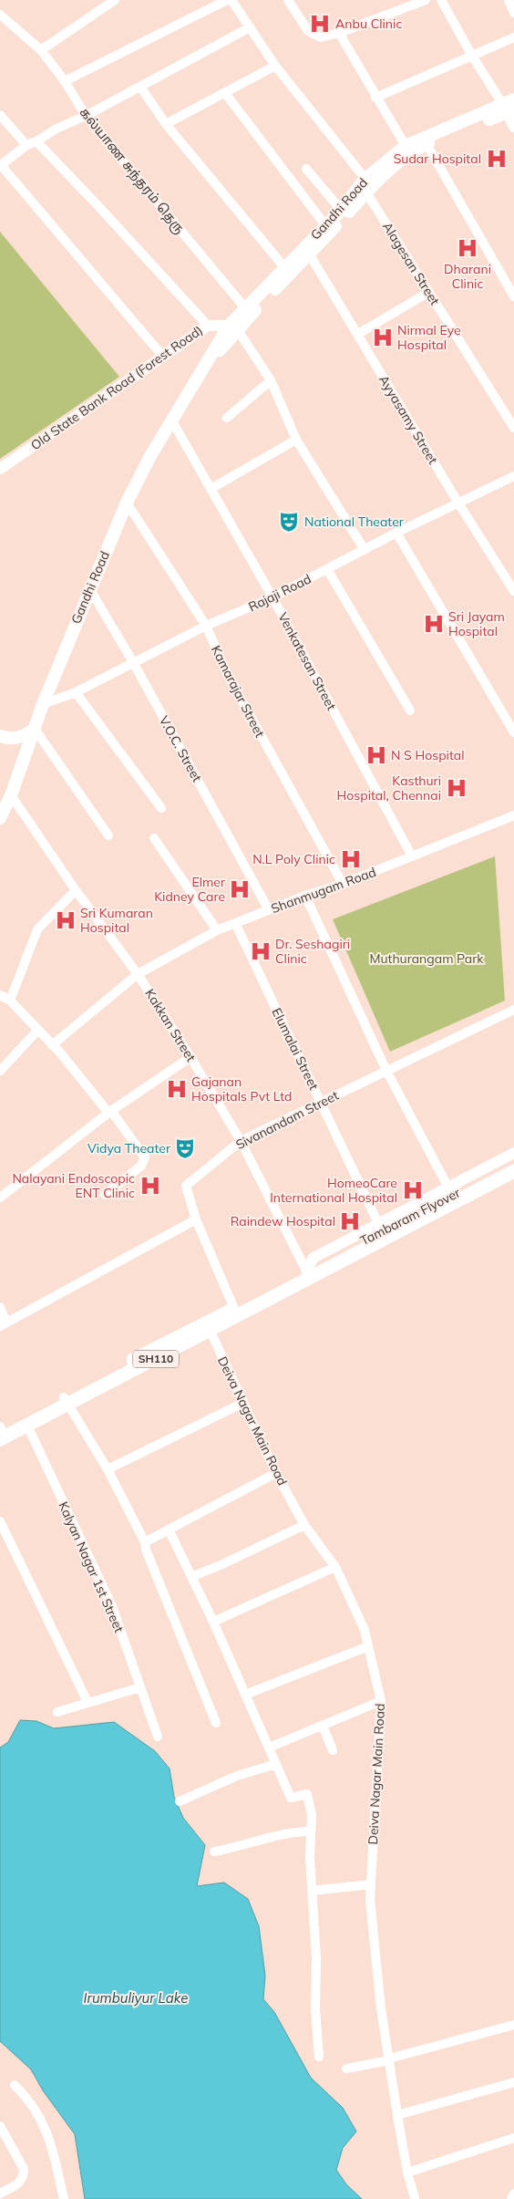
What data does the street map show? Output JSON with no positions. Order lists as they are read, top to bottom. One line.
{"streets":{"main road":["Gandhi Road","Tambaram Flyover","SH110"],"street":["கல்யாண சுந்தரம் தெரு","Alagesan Street","Old State Bank Road (Forest Road)","Ayyasamy Street","Rajaji Road","Venkatesan Street","Kamarajar Street","V.O.C. Street","Shanmugam Road","Kakkan Street","Elumalai Street","Sivanandam Street","Deiva Nagar Main Road","Kalyan Nagar 1st Street"]},"crossings":[["கல்யாண சுந்தரம் தெரு","Gandhi Road"],["Gandhi Road","Alagesan Street"],["Gandhi Road","Old State Bank Road (Forest Road)"],["Gandhi Road","Ayyasamy Street"],["Gandhi Road","Rajaji Road"],["Gandhi Road","Venkatesan Street"],["Gandhi Road","Kamarajar Street"],["Gandhi Road","V.O.C. Street"],["Gandhi Road","Kakkan Street"],["Ayyasamy Street","Rajaji Road"],["Rajaji Road","Venkatesan Street"],["Rajaji Road","Kamarajar Street"],["Rajaji Road","V.O.C. Street"],["Venkatesan Street","Shanmugam Road"],["Kamarajar Street","Shanmugam Road"],["V.O.C. Street","Shanmugam Road"],["Shanmugam Road","Kakkan Street"],["Shanmugam Road","Elumalai Street"],["Kakkan Street","Sivanandam Street"],["Kakkan Street","Tambaram Flyover"],["Kakkan Street","SH110"],["Elumalai Street","Sivanandam Street"],["Sivanandam Street","SH110"],["Tambaram Flyover","SH110"],["SH110","Deiva Nagar Main Road"],["SH110","Kalyan Nagar 1st Street"]],"water":["Irumbuliyur Lake"],"parks":["Muthurangam Park"],"places":{"hospital":["Anbu Clinic","Sudar Hospital","Dharani Clinic","Nirmal Eye Hospital","Sri Jayam Hospital","N S Hospital","Kasthuri Hospital, Chennai","N.L Poly Clinic","Elmer Kidney Care","Sri Kumaran Hospital","Dr. Seshagiri Clinic","Gajanan Hospitals Pvt Ltd","Nalayani Endoscopic ENT Clinic","HomeoCare International Hospital","Raindew Hospital"],"theatre":["National Theater","Vidya Theater"]}}
